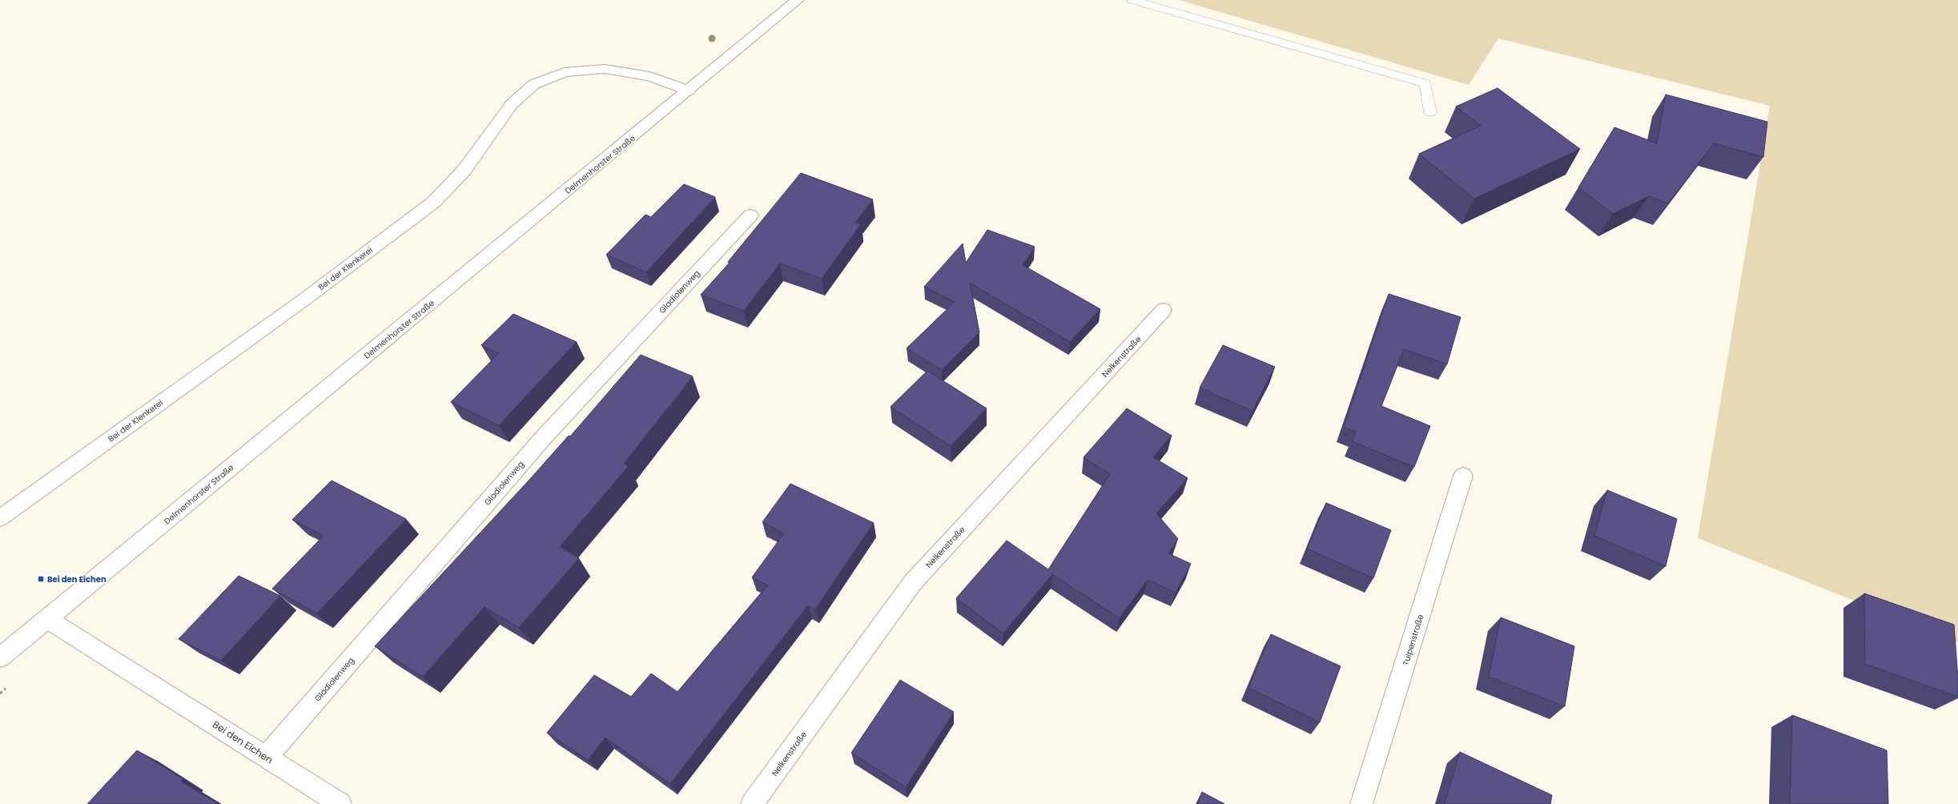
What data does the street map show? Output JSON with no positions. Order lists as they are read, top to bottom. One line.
{"streets":{"street":["Delmenhorster Straße","Bei der Klenkerei","Gladiolenweg","Nelkenstraße","Tulpenstraße","Bei den Eichen"]},"crossings":[["Delmenhorster Straße","Bei der Klenkerei"],["Delmenhorster Straße","Bei den Eichen"],["Gladiolenweg","Bei den Eichen"]],"places":{"transit":["Bei den Eichen"]}}
